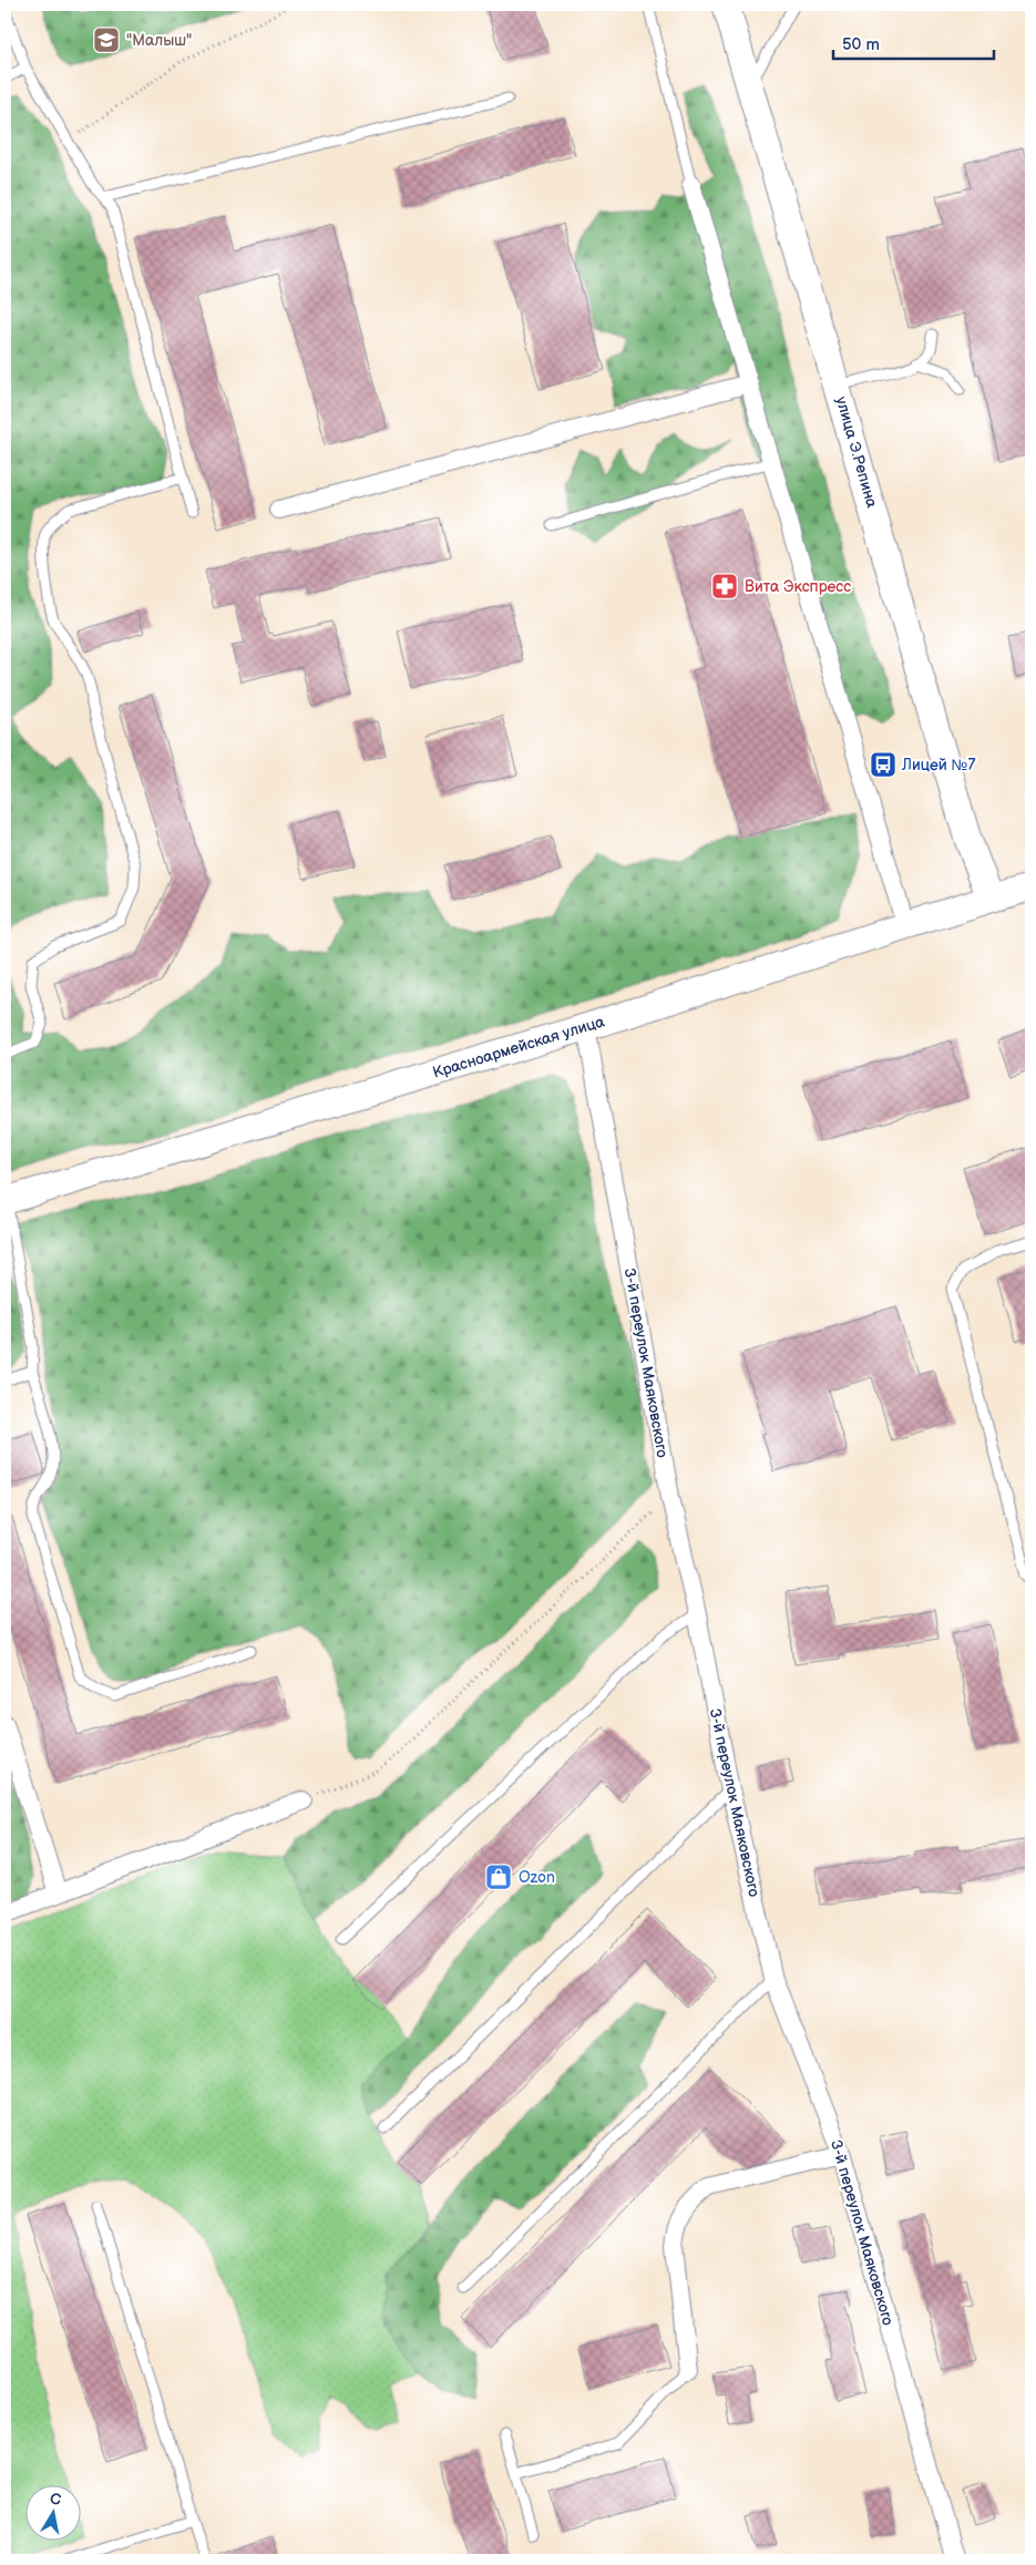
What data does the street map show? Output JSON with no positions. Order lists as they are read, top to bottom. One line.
{"streets":{"main road":["улица Э.Репина","Красноармейская улица"],"street":["3-й переулок Маяковского"]},"crossings":[["улица Э.Репина","Красноармейская улица"],["Красноармейская улица","3-й переулок Маяковского"]],"places":{"school or university":["\"Малыш\""],"pharmacy":["Вита Экспресс"],"bus stop":["Лицей №7"],"shop":["Ozon"]},"scale_bar":"50 m","north":"top"}
